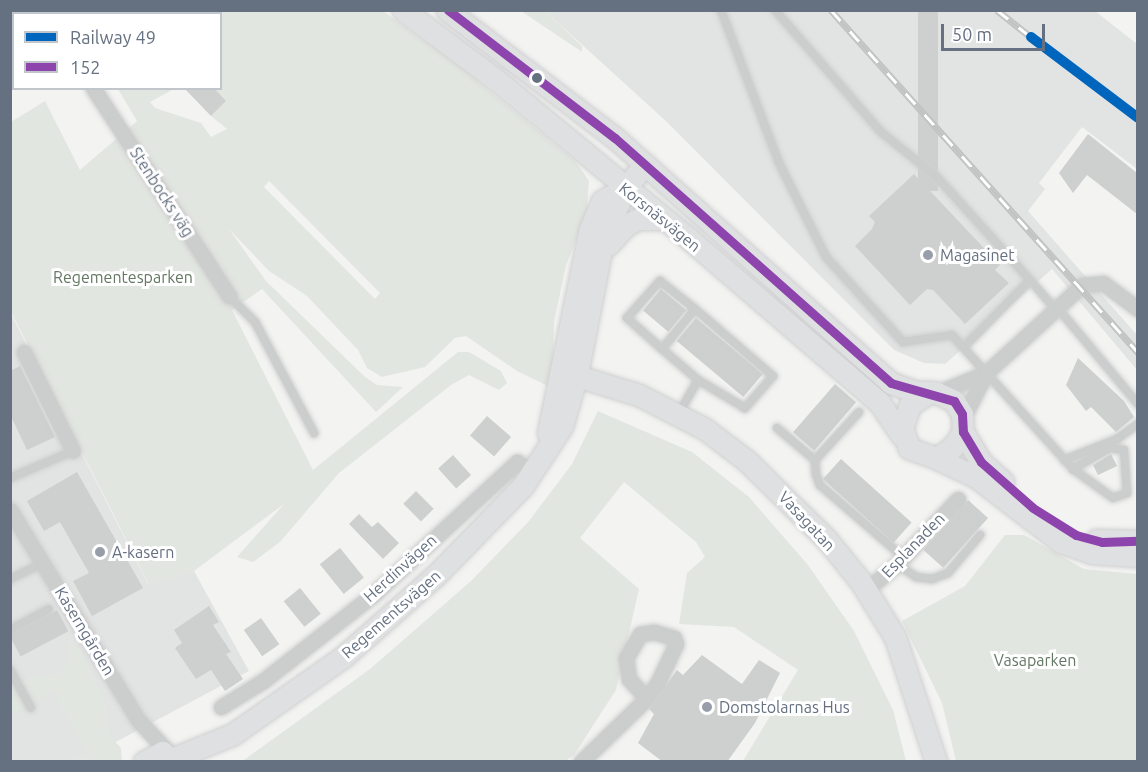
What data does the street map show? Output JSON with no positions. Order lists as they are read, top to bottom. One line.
{"streets":{"street":["Stenbocks väg","Korsnäsvägen","Vasagatan","Esplanaden","Herdinvägen","Regementsvägen","Kaserngården"]},"crossings":[["Korsnäsvägen","Regementsvägen"],["Vasagatan","Esplanaden"],["Vasagatan","Regementsvägen"],["Herdinvägen","Regementsvägen"],["Regementsvägen","Kaserngården"]],"parks":["Regementesparken","Vasaparken"],"places":["Magasinet","A-kasern","Domstolarnas Hus"],"lines":["transit line 152","rail line 49"],"legend":["Railway 49","152"],"scale_bar":"50 m"}
